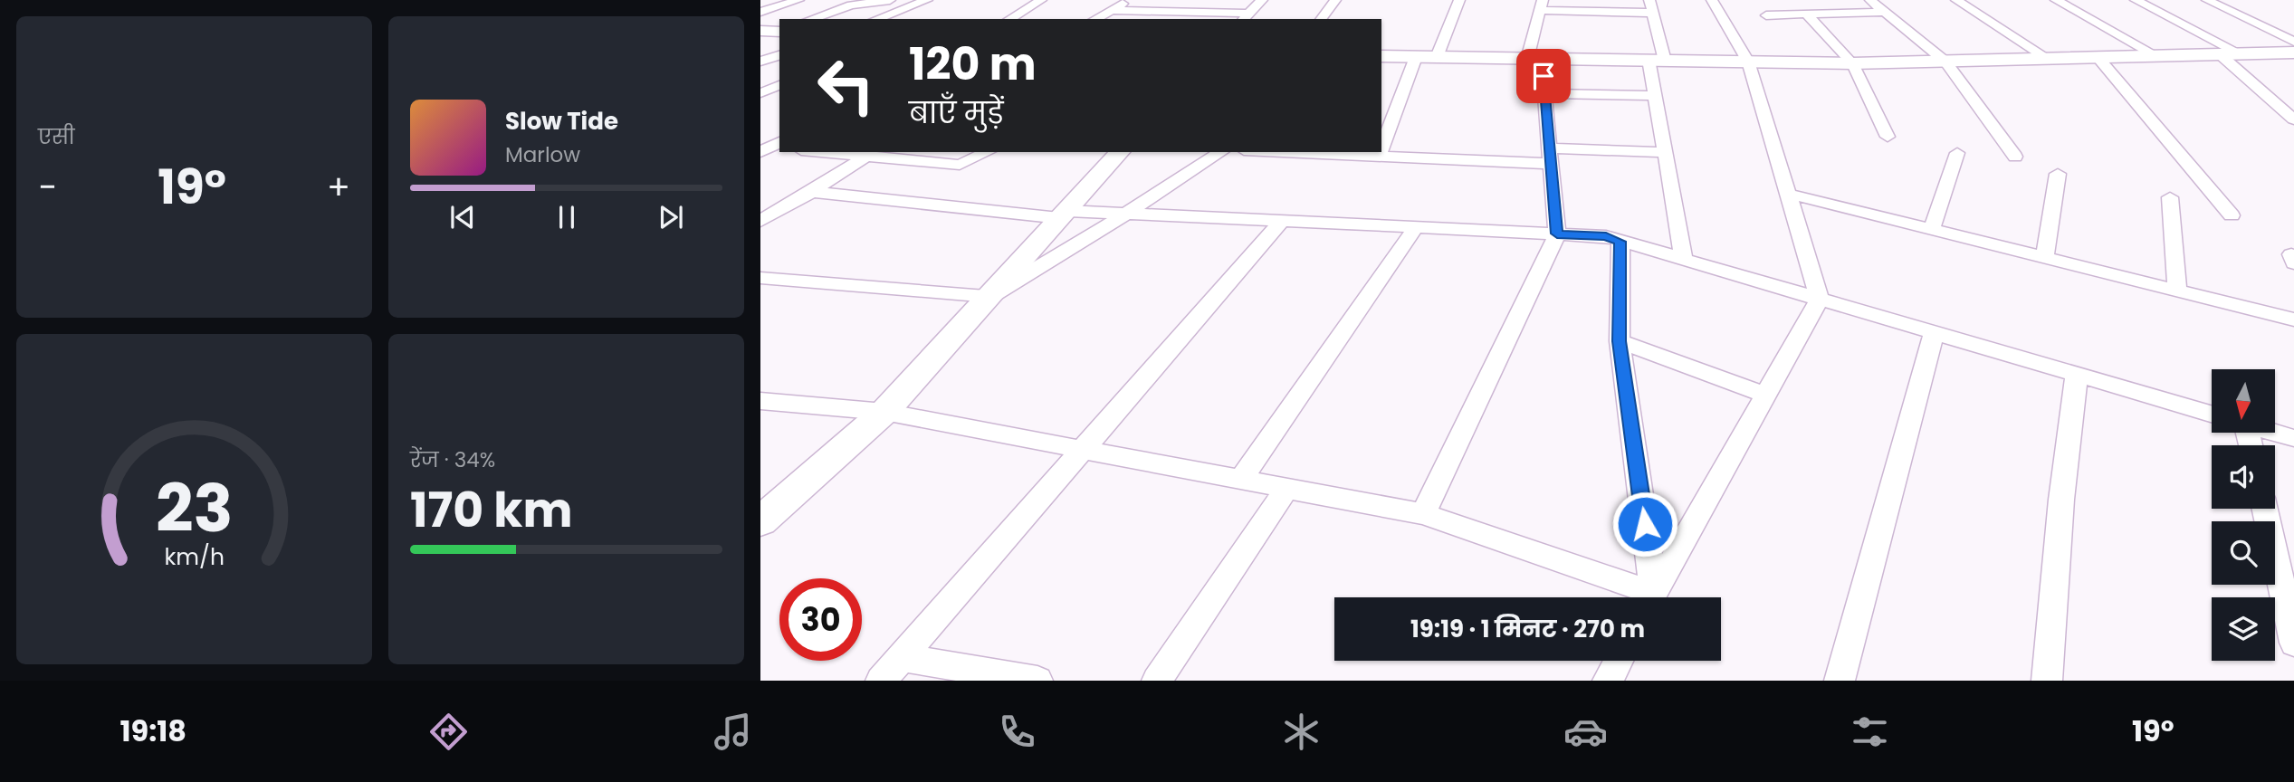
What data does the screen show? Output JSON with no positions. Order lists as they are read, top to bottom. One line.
{"north":"bottom","page":{"tile":["एसी",["रेंज · 34%","170 km"]],"turn":["120 m","बाएँ मुड़ें"],"song":["Slow Tide","Marlow"],"heat":["−","19°","+"],"limit":"30","trip":"19:19 · 1 मिनट · 270 m","tabs":["19:18","19°"],"gauge":["23","km/h"]}}
